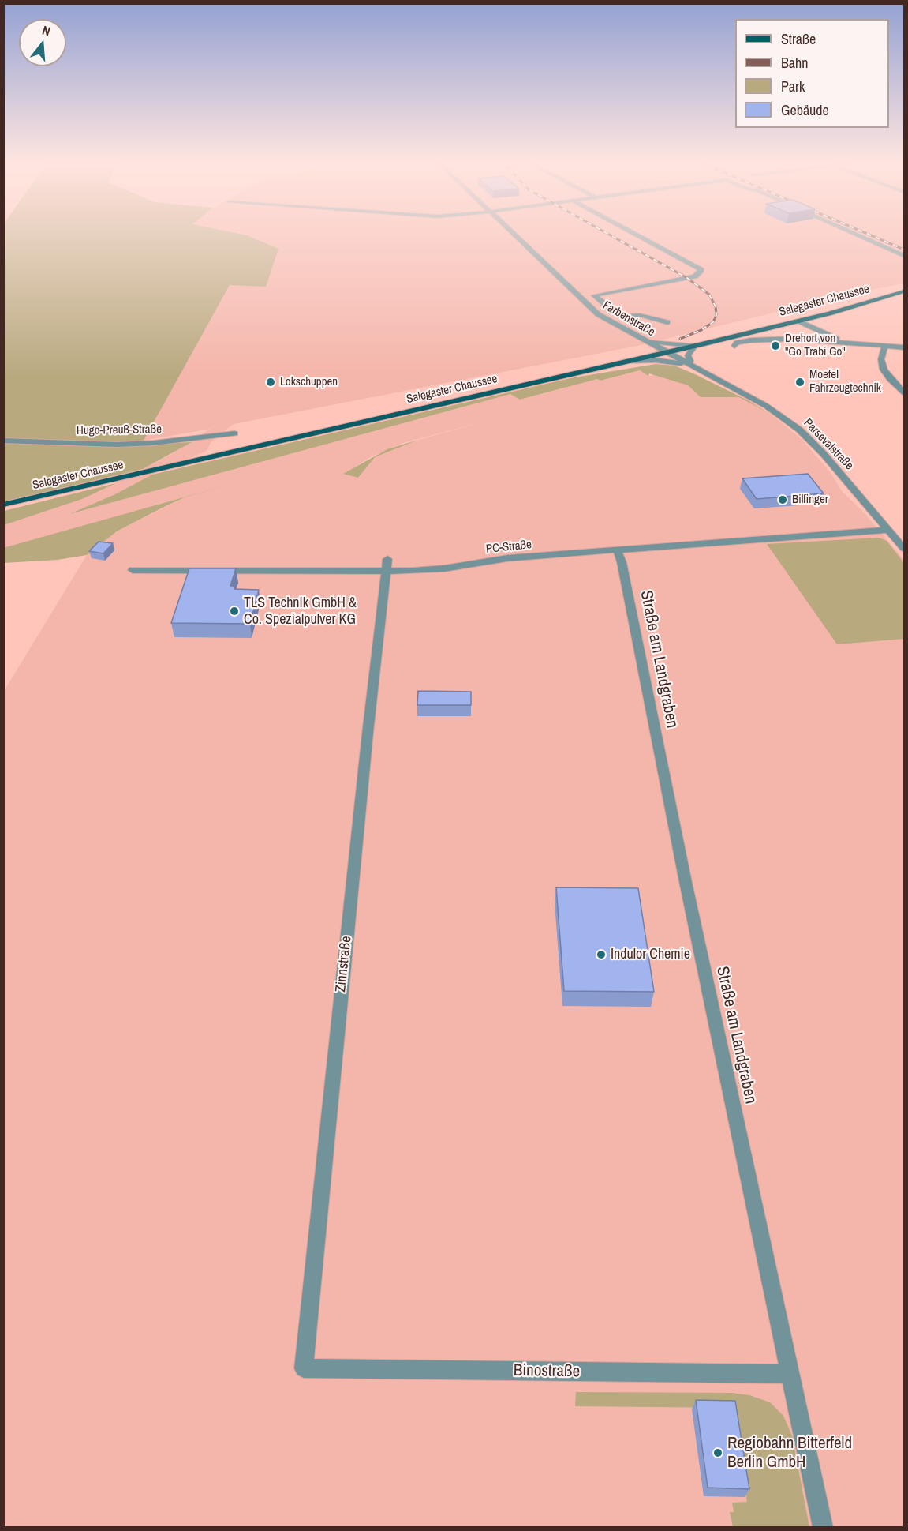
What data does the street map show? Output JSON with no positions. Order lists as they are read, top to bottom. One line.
{"streets":{"main road":["Salegaster Chaussee"],"street":["Farbenstraße","Hugo-Preuß-Straße","Parsevalstraße","PC-Straße","Straße am Landgraben","Zinnstraße","Binostraße"]},"crossings":[["Salegaster Chaussee","Farbenstraße"],["Salegaster Chaussee","Parsevalstraße"],["Farbenstraße","Parsevalstraße"],["Parsevalstraße","PC-Straße"],["PC-Straße","Straße am Landgraben"],["PC-Straße","Zinnstraße"],["Straße am Landgraben","Binostraße"],["Zinnstraße","Binostraße"]],"places":["Drehort von \"Go Trabi Go\"","Lokschuppen","Moefel Fahrzeugtechnik","Bilfinger","TLS Technik GmbH & Co. Spezialpulver KG","Indulor Chemie","Regiobahn Bitterfeld Berlin GmbH"],"legend":["Straße","Bahn","Park","Gebäude"],"north":"top"}
